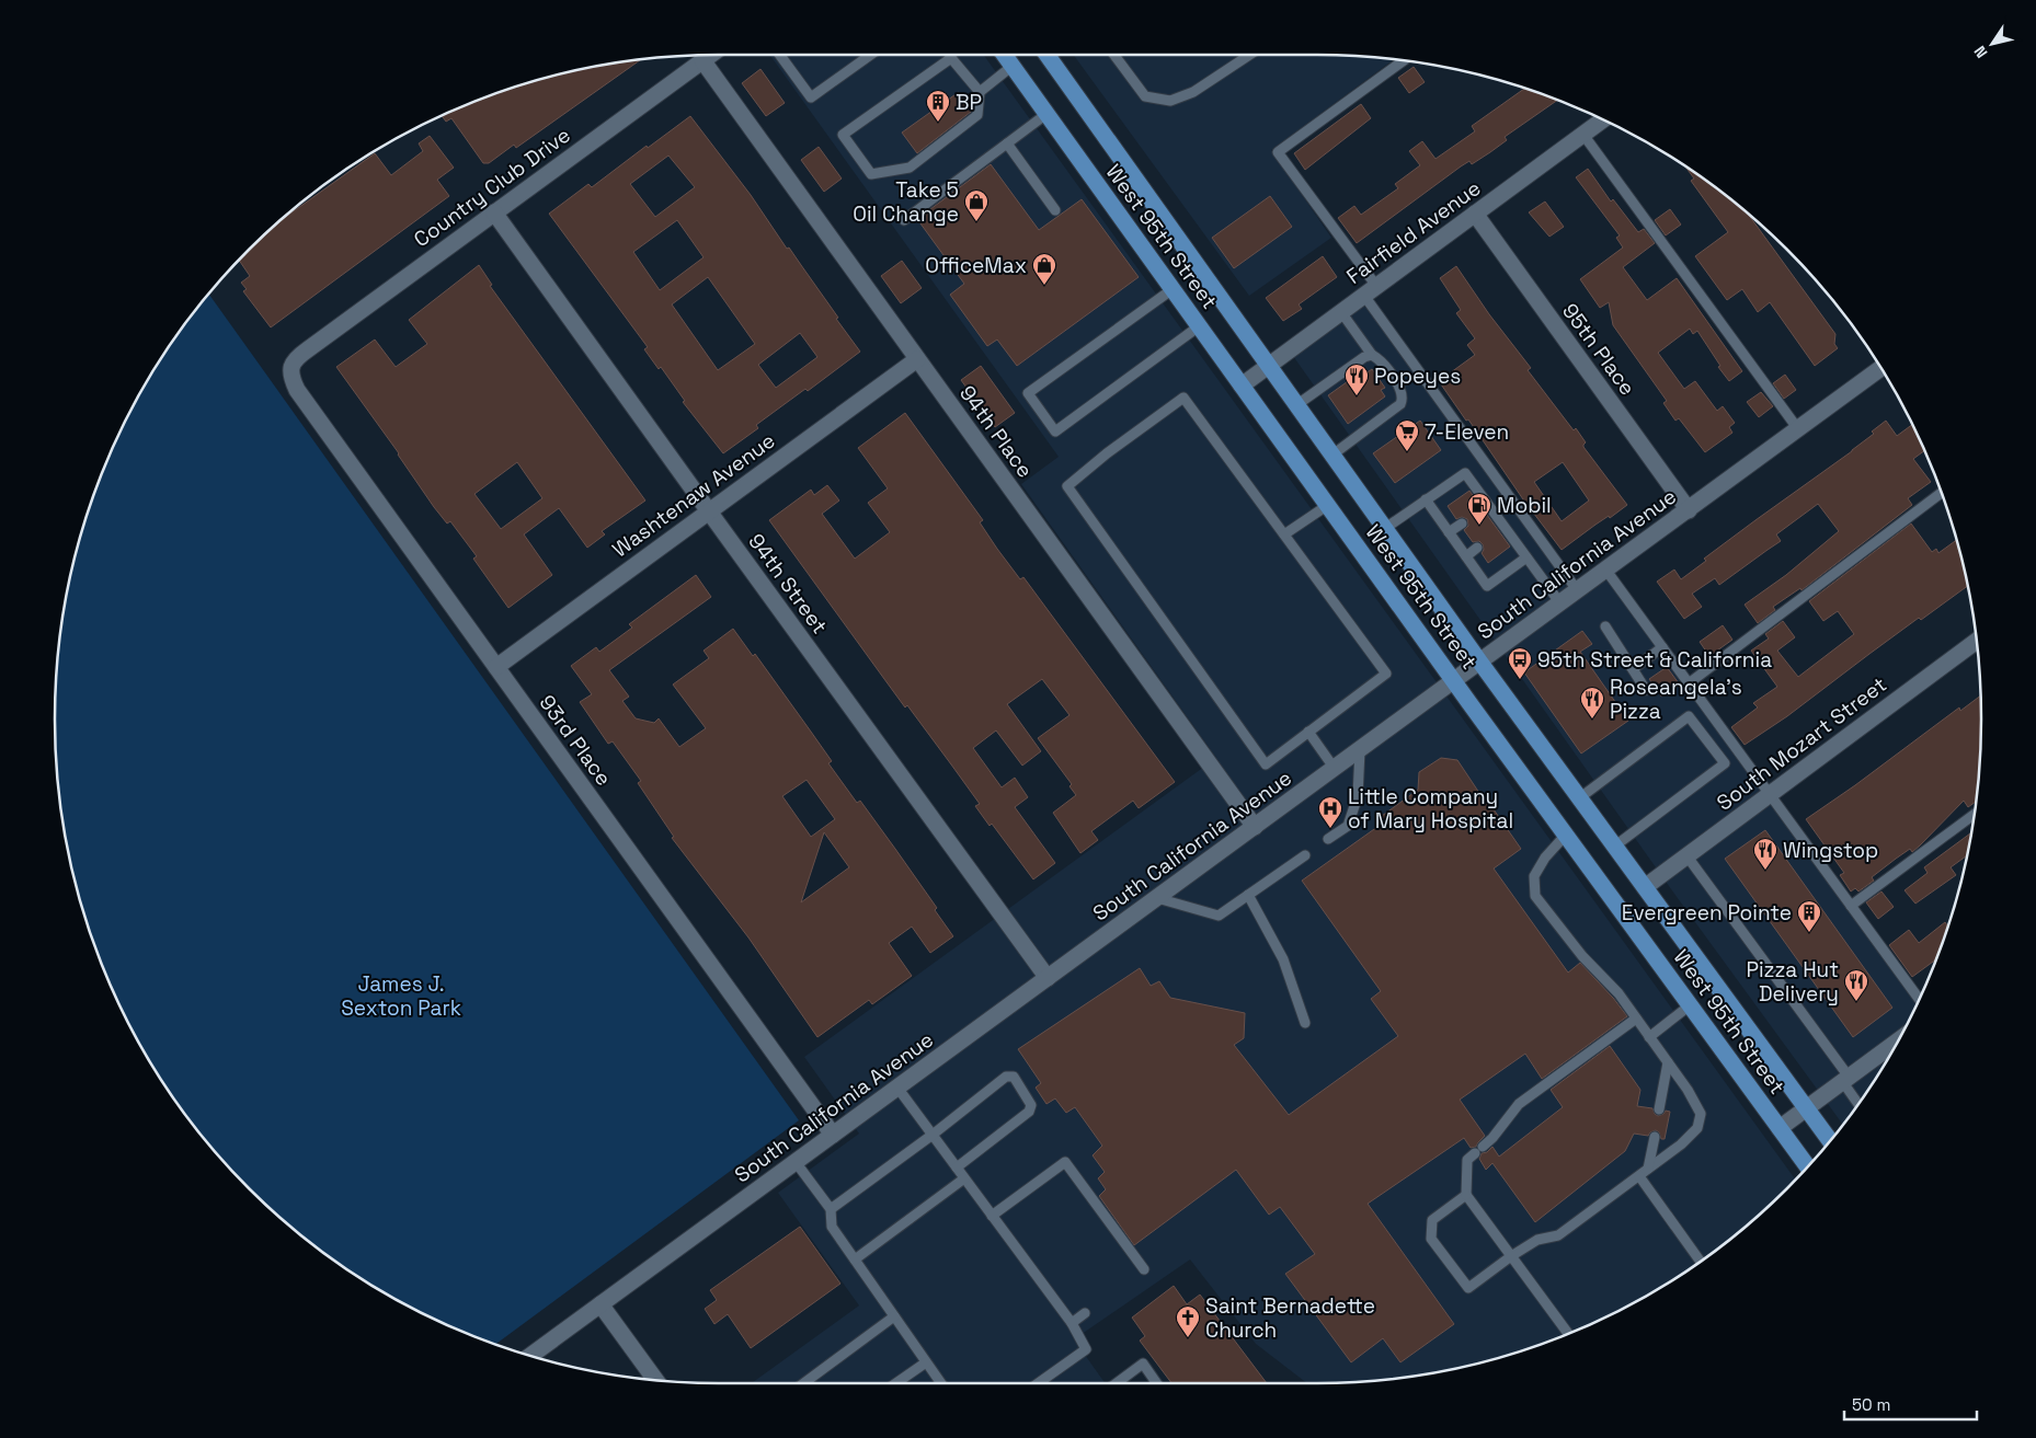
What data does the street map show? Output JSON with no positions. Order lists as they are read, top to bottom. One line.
{"streets":{"main road":["West 95th Street"],"street":["Country Club Drive","Fairfield Avenue","95th Place","94th Place","Washtenaw Avenue","South California Avenue","94th Street","93rd Place","South Mozart Street"]},"crossings":[["Country Club Drive","94th Place"],["Country Club Drive","94th Street"],["Country Club Drive","93rd Place"],["Fairfield Avenue","West 95th Street"],["Fairfield Avenue","95th Place"],["West 95th Street","South California Avenue"],["West 95th Street","South Mozart Street"],["95th Place","South California Avenue"],["94th Place","Washtenaw Avenue"],["94th Place","South California Avenue"],["Washtenaw Avenue","94th Street"],["Washtenaw Avenue","93rd Place"],["South California Avenue","94th Street"],["South California Avenue","93rd Place"]],"parks":["James J. Sexton Park"],"places":{"building":["BP","Evergreen Pointe"],"shop":["Take 5 Oil Change","OfficeMax"],"restaurant":["Popeyes","Roseangela's Pizza","Wingstop","Pizza Hut Delivery"],"supermarket":["7-Eleven"],"fuel station":["Mobil"],"bus stop":["95th Street & California"],"hospital":["Little Company of Mary Hospital"],"church":["Saint Bernadette Church"]},"scale_bar":"50 m","north":"bottom left"}
